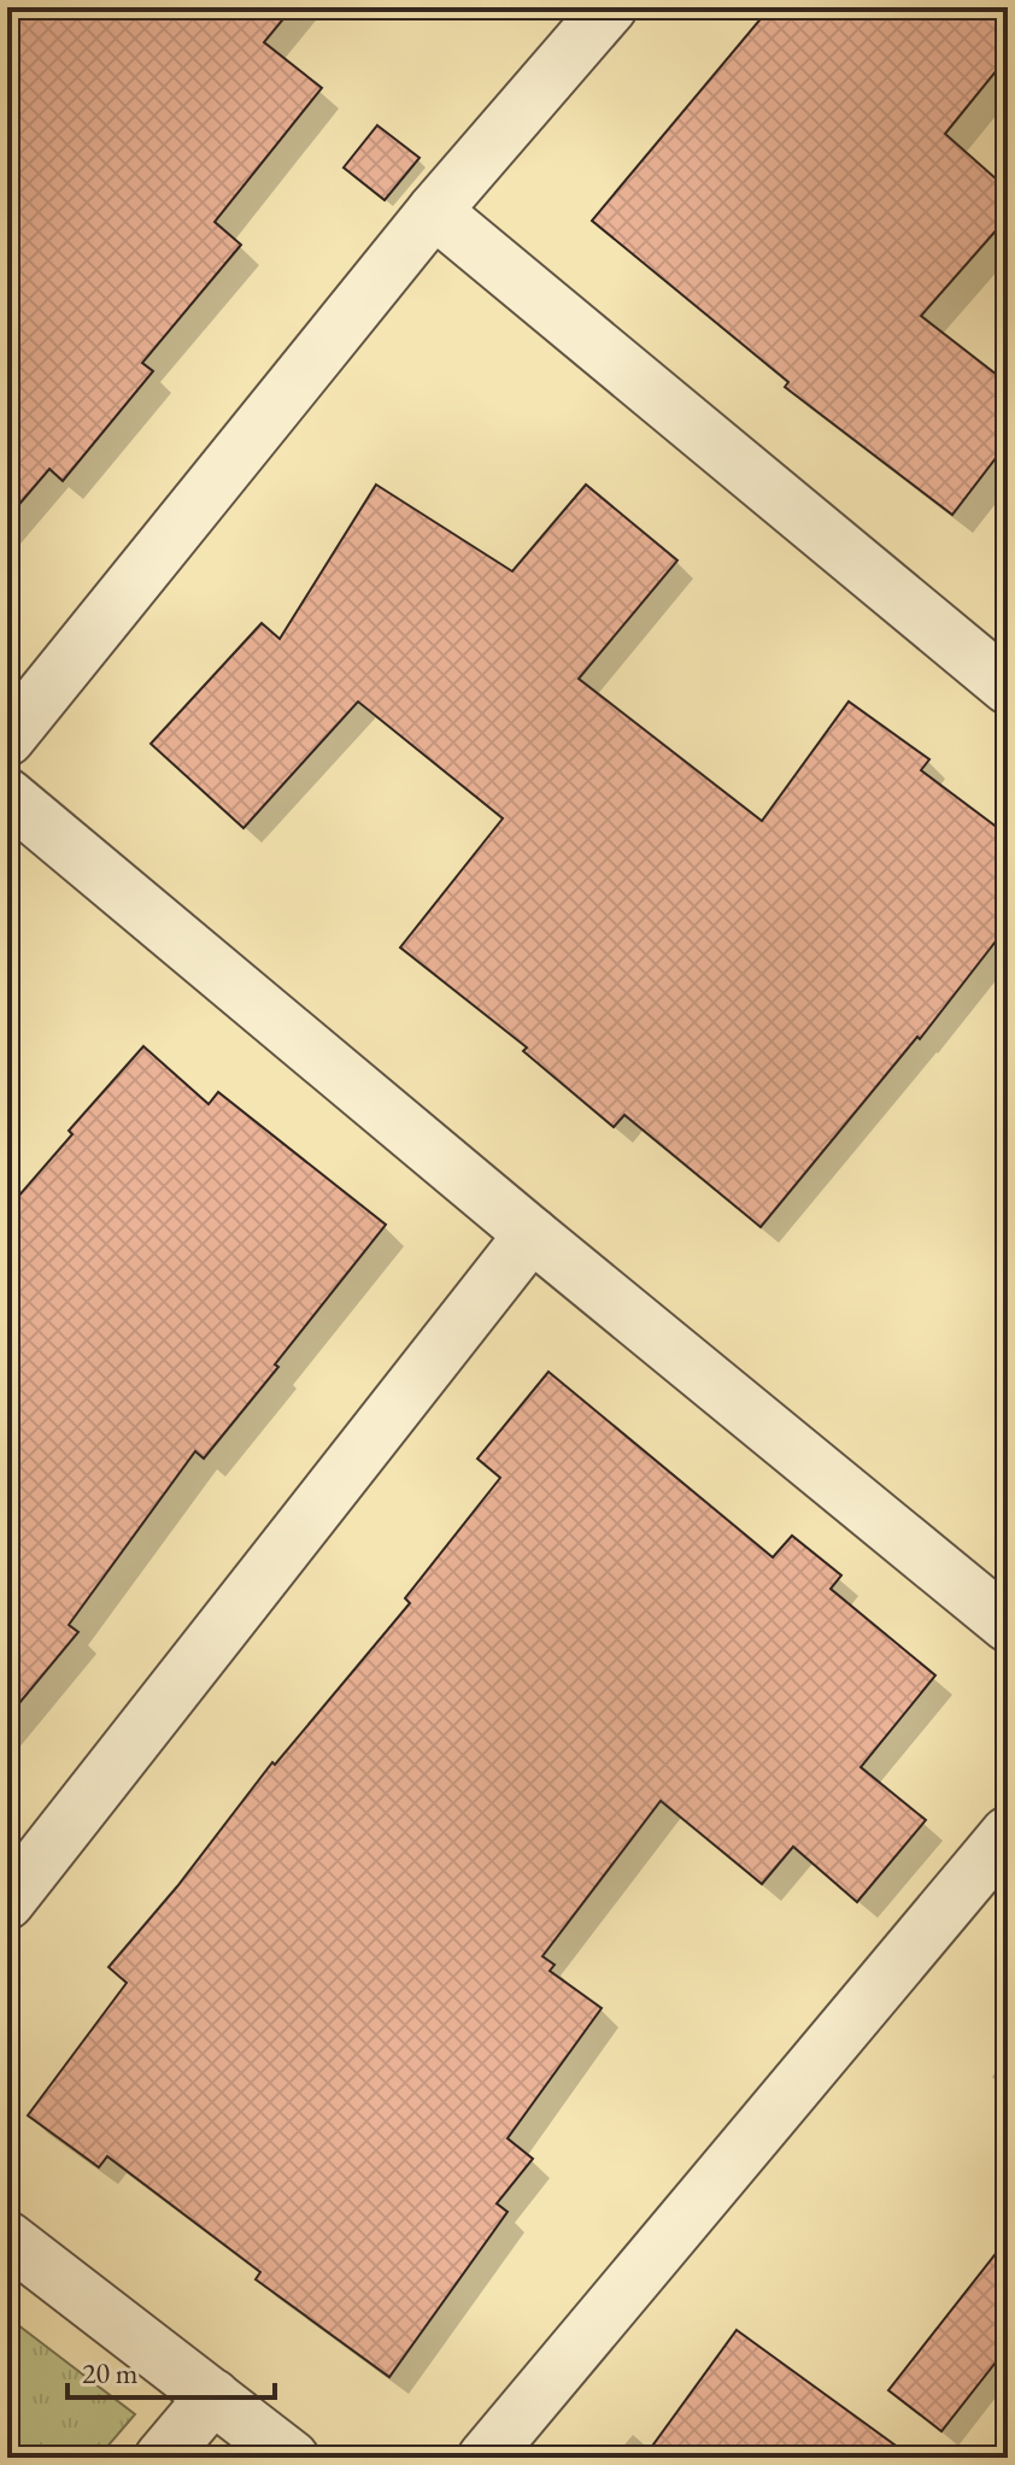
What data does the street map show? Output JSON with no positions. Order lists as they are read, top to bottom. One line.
{"scale_bar":"20 m"}
